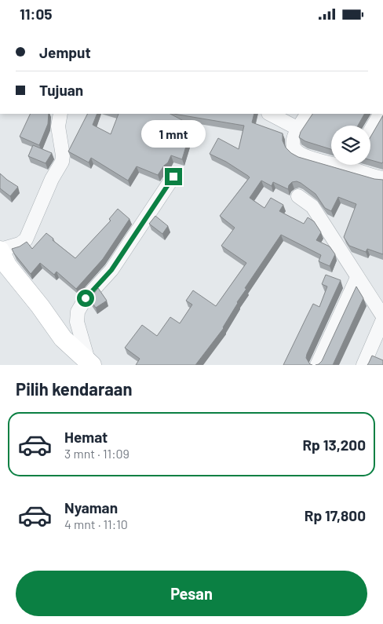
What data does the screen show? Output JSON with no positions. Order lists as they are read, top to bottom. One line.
{"page":{"status":"11:05","banner":["Jemput","Tujuan"],"bubble":"1 mnt","heading":"Pilih kendaraan","list":[{"name":"Hemat","note":"3 mnt · 11:09","value":"Rp 13,200"},{"name":"Nyaman","note":"4 mnt · 11:10","value":"Rp 17,800"}],"buttons":"Pesan"}}
